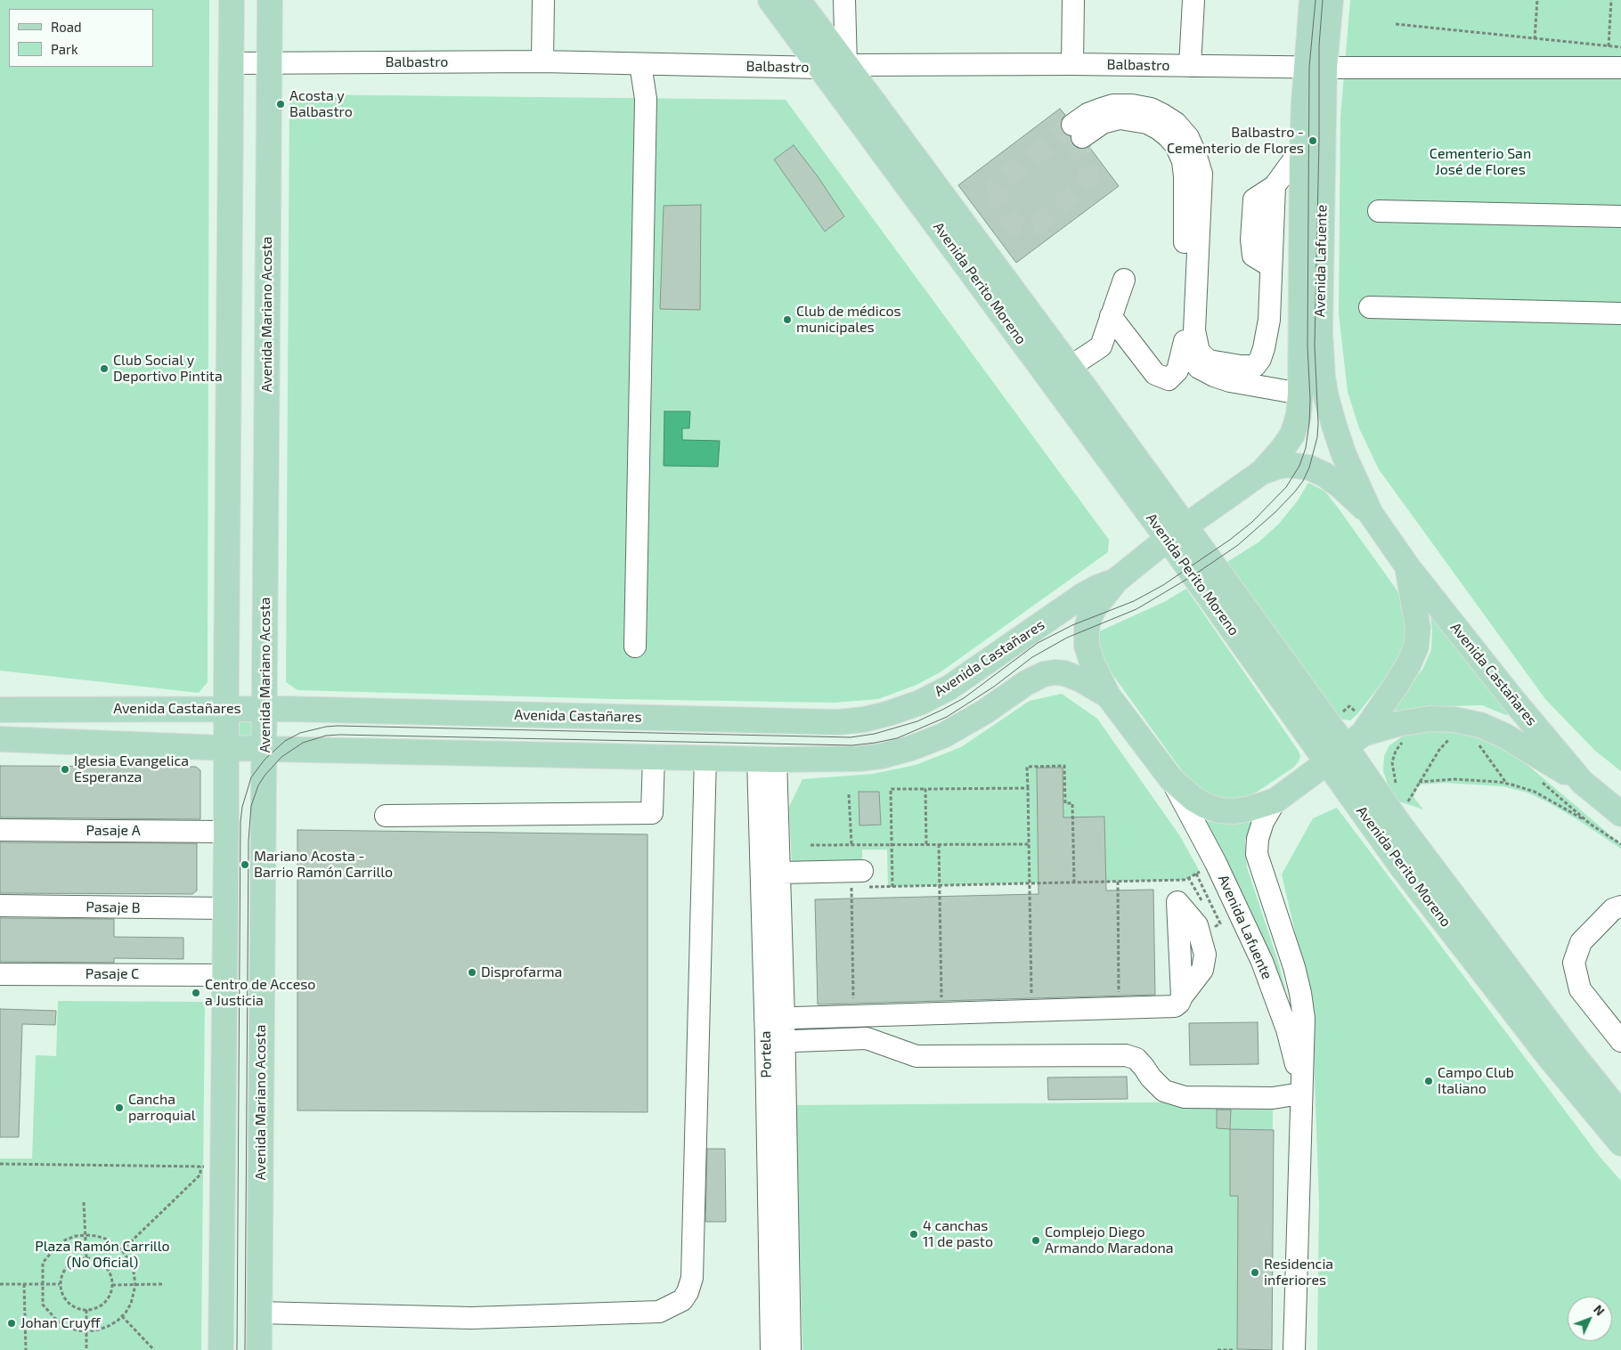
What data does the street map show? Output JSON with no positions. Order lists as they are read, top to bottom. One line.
{"streets":{"main road":["Avenida Lafuente","Avenida Perito Moreno","Avenida Mariano Acosta","Avenida Castañares"],"street":["Balbastro","Pasaje A","Pasaje B","Pasaje C","Portela"]},"crossings":[["Balbastro","Avenida Lafuente"],["Balbastro","Avenida Perito Moreno"],["Balbastro","Avenida Mariano Acosta"],["Avenida Lafuente","Avenida Perito Moreno"],["Avenida Lafuente","Avenida Castañares"],["Avenida Perito Moreno","Avenida Castañares"],["Avenida Mariano Acosta","Avenida Castañares"]],"parks":["Cementerio San José de Flores","Plaza Ramón Carrillo (No Oficial)"],"places":["Acosta y Balbastro","Balbastro - Cementerio de Flores","Club de médicos municipales","Club Social y Deportivo Pintita","Iglesia Evangelica Esperanza","Mariano Acosta - Barrio Ramón Carrillo","Disprofarma","Centro de Acceso a Justicia","Campo Club Italiano","Cancha parroquial","4 canchas 11 de pasto","Complejo Diego Armando Maradona","Residencia inferiores","Johan Cruyff"],"legend":["Road","Park"],"north":"top right"}
